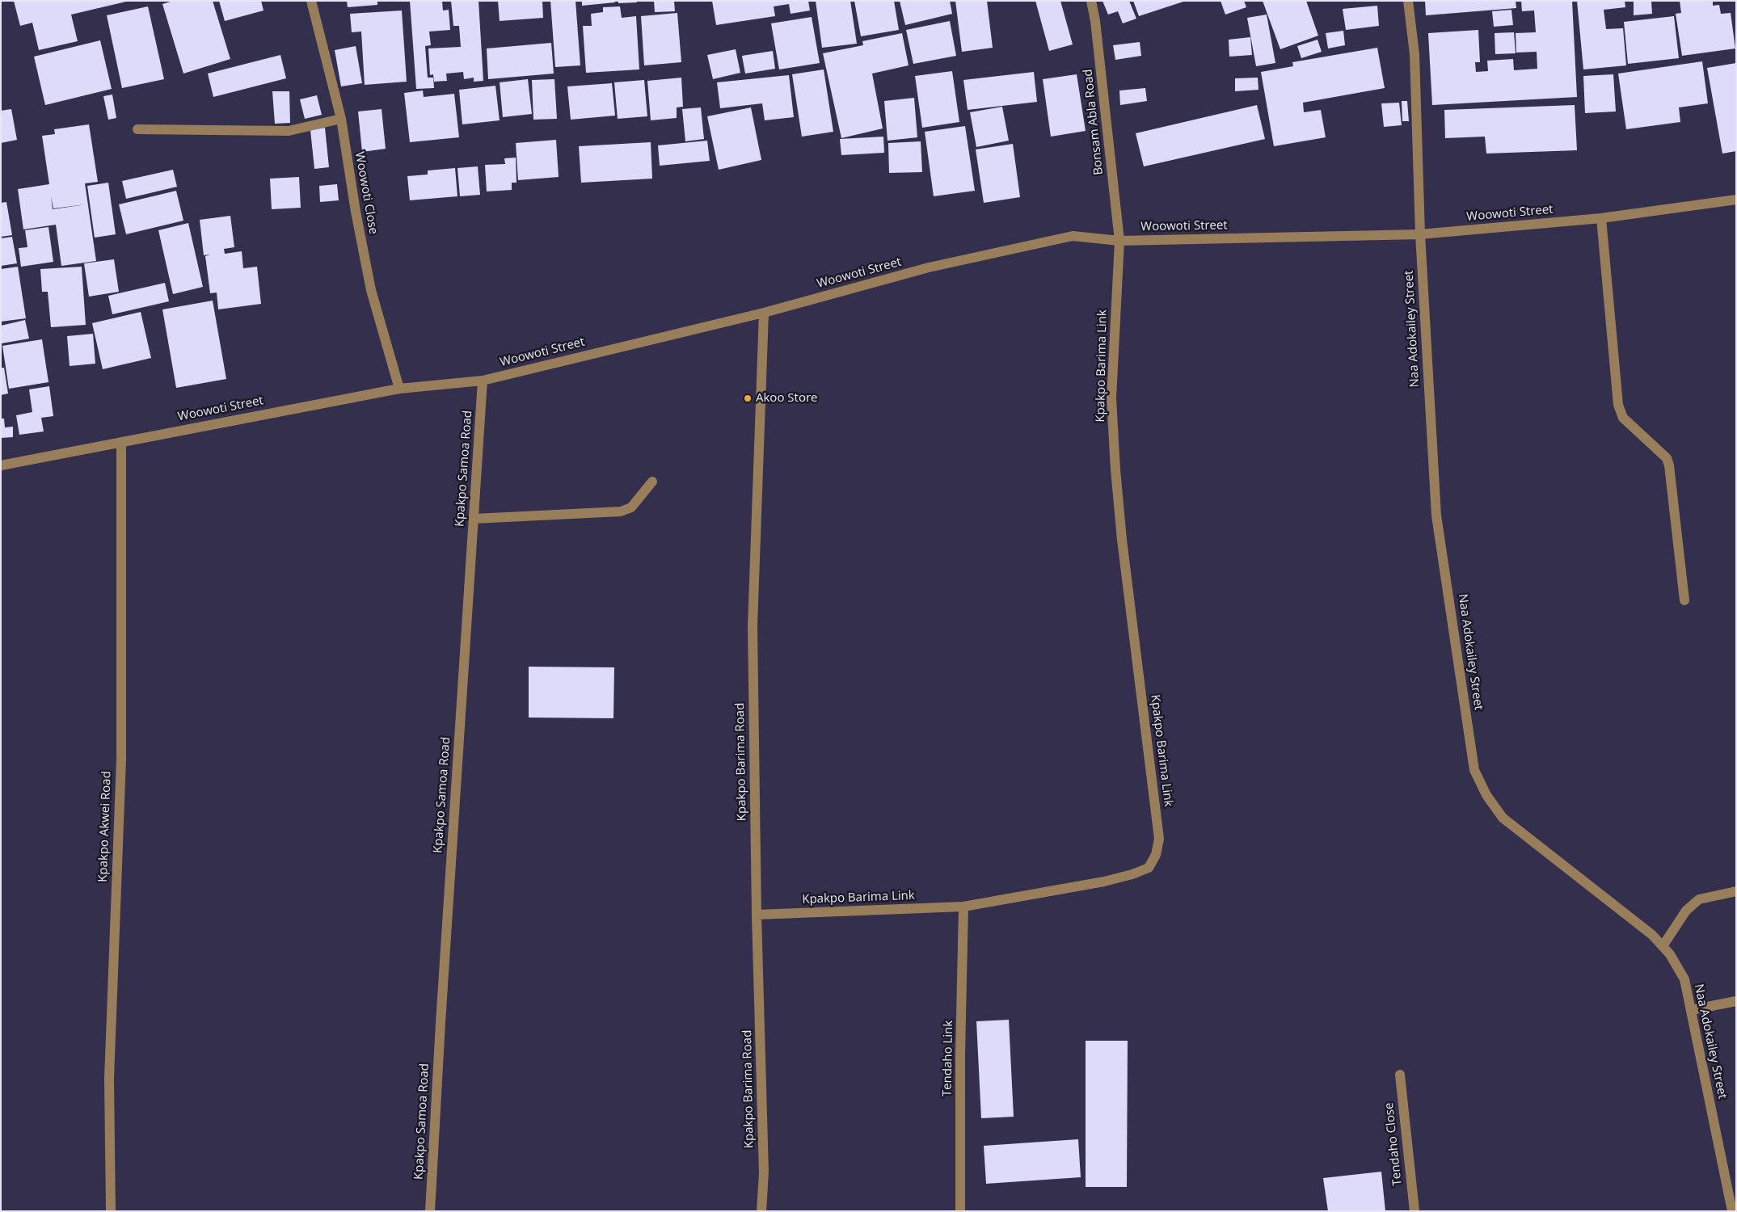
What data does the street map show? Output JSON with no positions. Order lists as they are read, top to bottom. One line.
{"streets":{"street":["Bonsam Abla Road","Woowoti Close","Woowoti Street","Naa Adokailey Street","Kpakpo Barima Link","Kpakpo Samoa Road","Kpakpo Barima Road","Kpakpo Akwei Road","Tendaho Link","Tendaho Close"]},"crossings":[["Bonsam Abla Road","Woowoti Street"],["Bonsam Abla Road","Kpakpo Barima Link"],["Woowoti Close","Woowoti Street"],["Woowoti Street","Naa Adokailey Street"],["Woowoti Street","Kpakpo Barima Link"],["Woowoti Street","Kpakpo Samoa Road"],["Woowoti Street","Kpakpo Barima Road"],["Woowoti Street","Kpakpo Akwei Road"],["Kpakpo Barima Link","Kpakpo Barima Road"],["Kpakpo Barima Link","Tendaho Link"]],"places":["Akoo Store"]}
